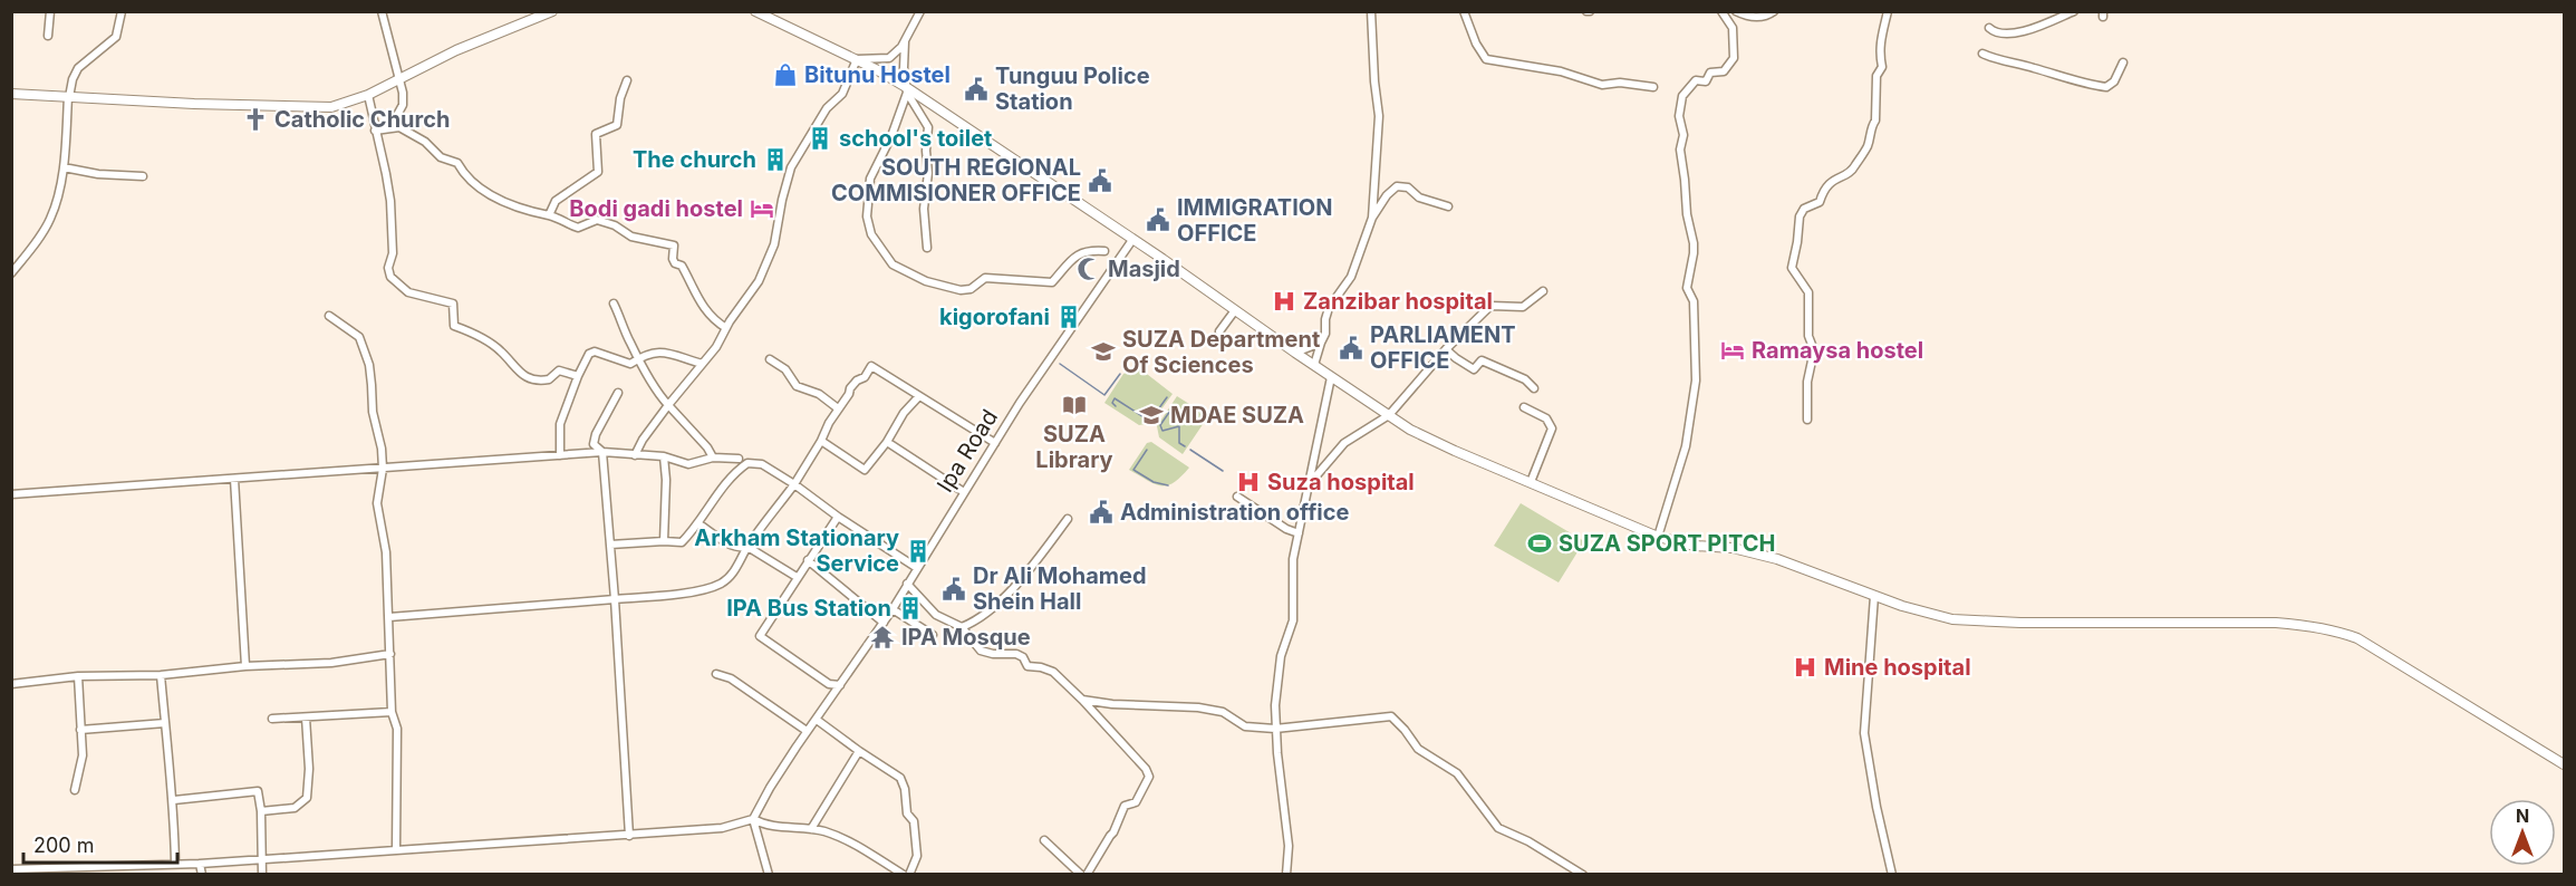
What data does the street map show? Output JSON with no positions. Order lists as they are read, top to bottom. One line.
{"streets":{"street":["Ipa Road"]},"places":{"shop":["Bitunu Hostel"],"public building":["Tunguu Police Station","SOUTH REGIONAL COMMISIONER OFFICE","IMMIGRATION OFFICE","PARLIAMENT OFFICE","Administration office","Dr Ali Mohamed Shein Hall"],"church":["Catholic Church"],"building":["school's toilet","The church","kigorofani","Arkham Stationary Service","IPA Bus Station"],"hotel":["Bodi gadi hostel","Ramaysa hostel"],"mosque":["Masjid"],"hospital":["Zanzibar hospital","Suza hospital","Mine hospital"],"school or university":["SUZA Department Of Sciences","MDAE SUZA"],"library":["SUZA Library"],"sports":["SUZA SPORT PITCH"],"temple":["IPA Mosque"]},"scale_bar":"200 m","north":"top"}
